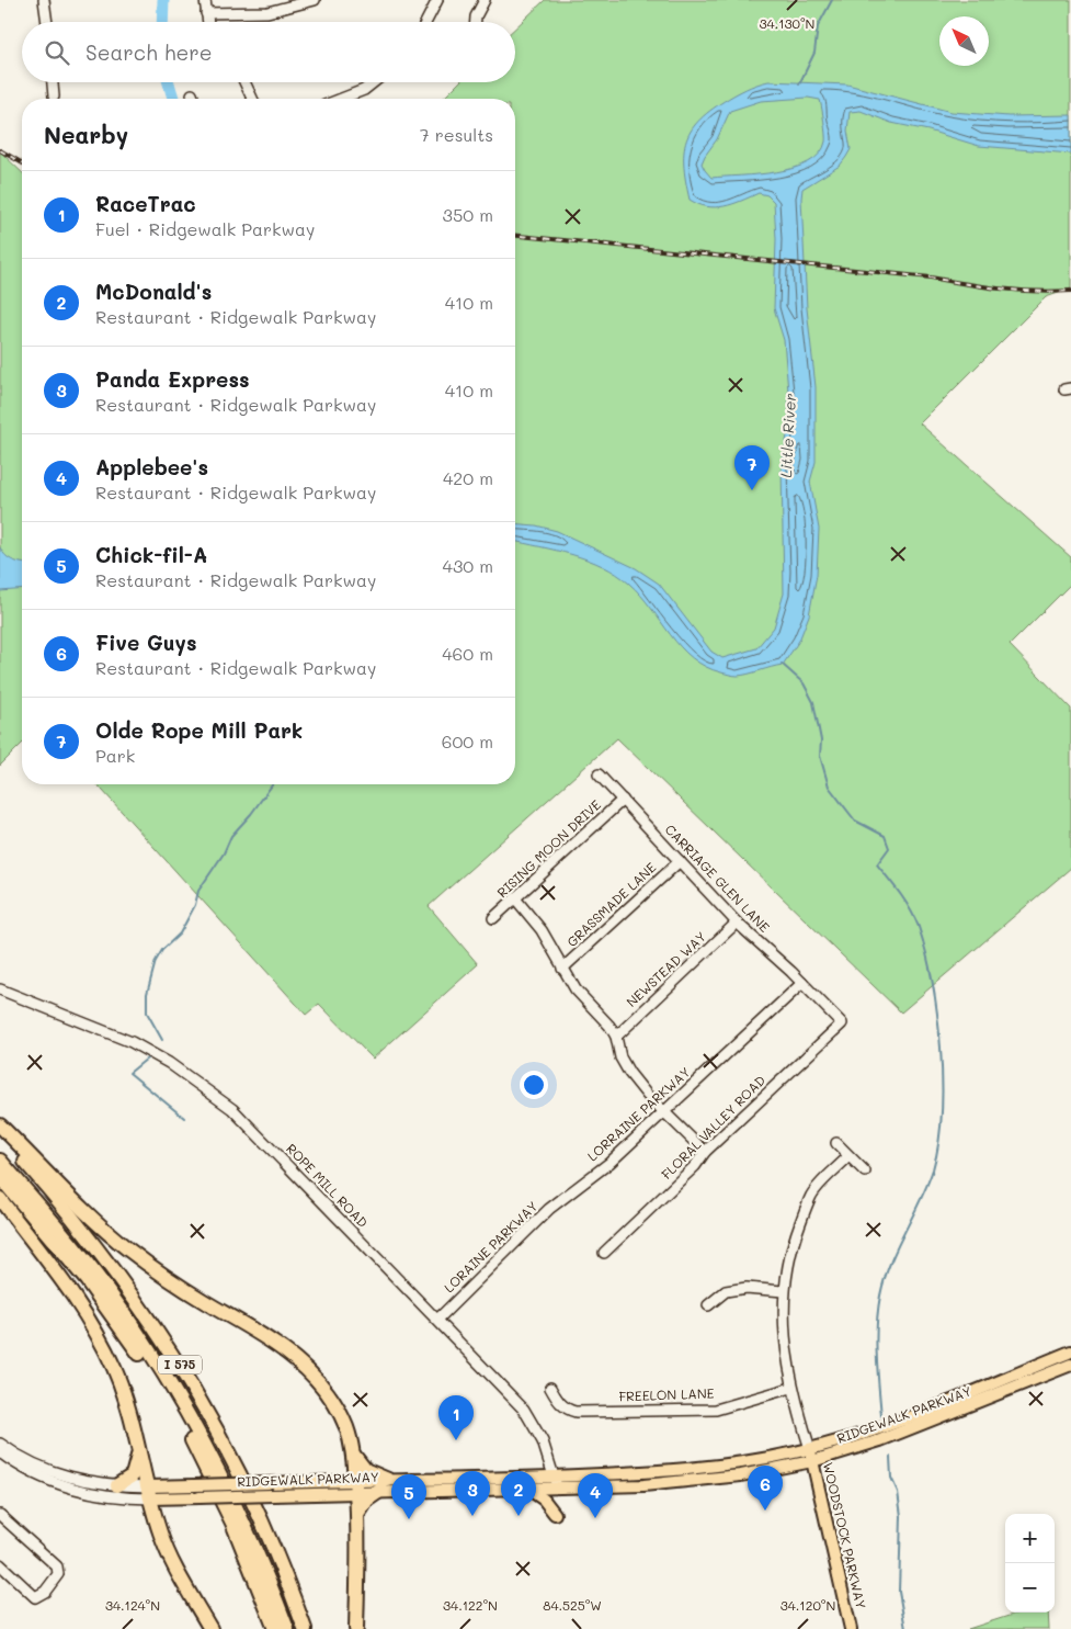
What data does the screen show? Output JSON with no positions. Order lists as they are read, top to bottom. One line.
{"streets":{"highway":["I 575"],"main road":["RIDGEWALK PARKWAY","WOODSTOCK PARKWAY"],"street":["RISING MOON DRIVE","CARRIAGE GLEN LANE","GRASSMADE LANE","NEWSTEAD WAY","LORRAINE PARKWAY","FLORAL VALLEY ROAD","ROPE MILL ROAD","LORAINE PARKWAY","FREELON LANE"]},"crossings":[["RISING MOON DRIVE","CARRIAGE GLEN LANE"],["CARRIAGE GLEN LANE","GRASSMADE LANE"],["CARRIAGE GLEN LANE","NEWSTEAD WAY"],["CARRIAGE GLEN LANE","LORRAINE PARKWAY"],["CARRIAGE GLEN LANE","FLORAL VALLEY ROAD"],["LORRAINE PARKWAY","LORAINE PARKWAY"],["ROPE MILL ROAD","LORAINE PARKWAY"],["ROPE MILL ROAD","RIDGEWALK PARKWAY"],["RIDGEWALK PARKWAY","WOODSTOCK PARKWAY"]],"water":["Little River"],"north":"top left","page":{"search":"Search here","heading":["Nearby","7 results"],"list":[{"mark":"1","name":"RaceTrac","note":"Fuel · Ridgewalk Parkway","value":"350 m"},{"mark":"2","name":"McDonald's","note":"Restaurant · Ridgewalk Parkway","value":"410 m"},{"mark":"3","name":"Panda Express","note":"Restaurant · Ridgewalk Parkway","value":"410 m"},{"mark":"4","name":"Applebee's","note":"Restaurant · Ridgewalk Parkway","value":"420 m"},{"mark":"5","name":"Chick-fil-A","note":"Restaurant · Ridgewalk Parkway","value":"430 m"},{"mark":"6","name":"Five Guys","note":"Restaurant · Ridgewalk Parkway","value":"460 m"},{"mark":"7","name":"Olde Rope Mill Park","note":"Park","value":"600 m"}],"pins":["7","1","6","2","3","4","5"],"map_buttons":["+","−"]},"coordinates":["34.130°N","84.525°W","34.124°N","34.122°N","34.120°N"]}
